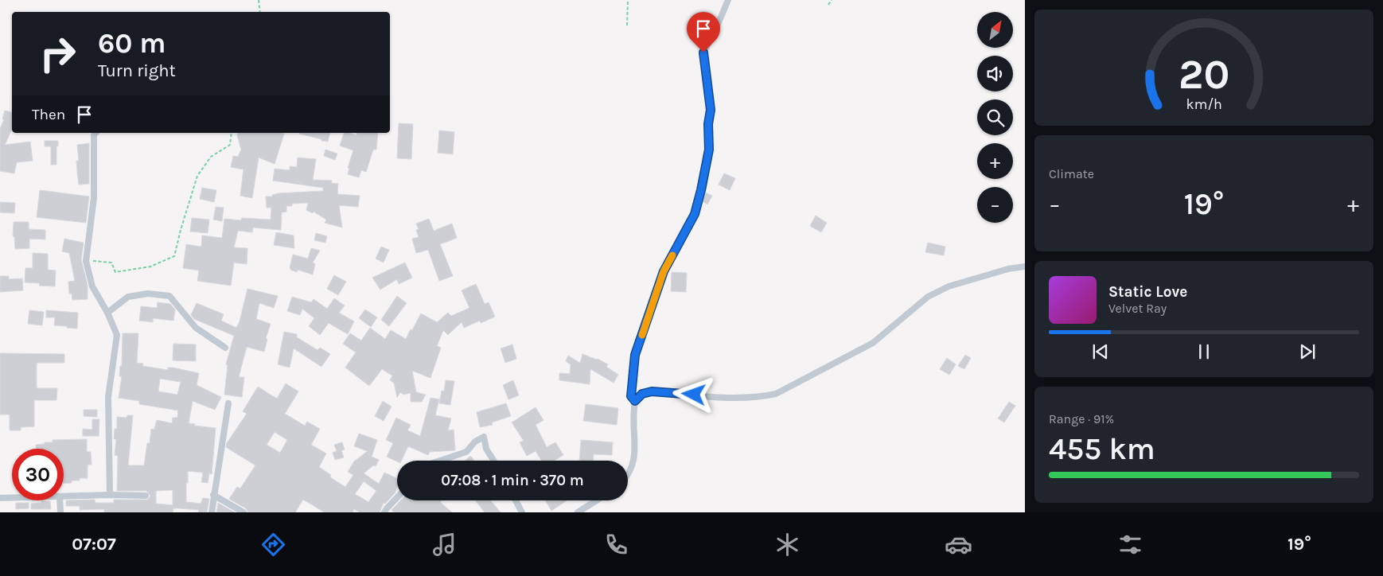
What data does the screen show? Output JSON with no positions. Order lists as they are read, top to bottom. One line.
{"north":"top right","page":{"map_buttons":["+","−"],"turn":["60 m","Turn right"],"then":"Then","tile":["Climate",["Range · 91%","455 km"]],"heat":["−","19°","+"],"song":["Static Love","Velvet Ray"],"limit":"30","trip":"07:08 · 1 min · 370 m","tabs":["07:07","19°"],"gauge":["20","km/h"]}}
